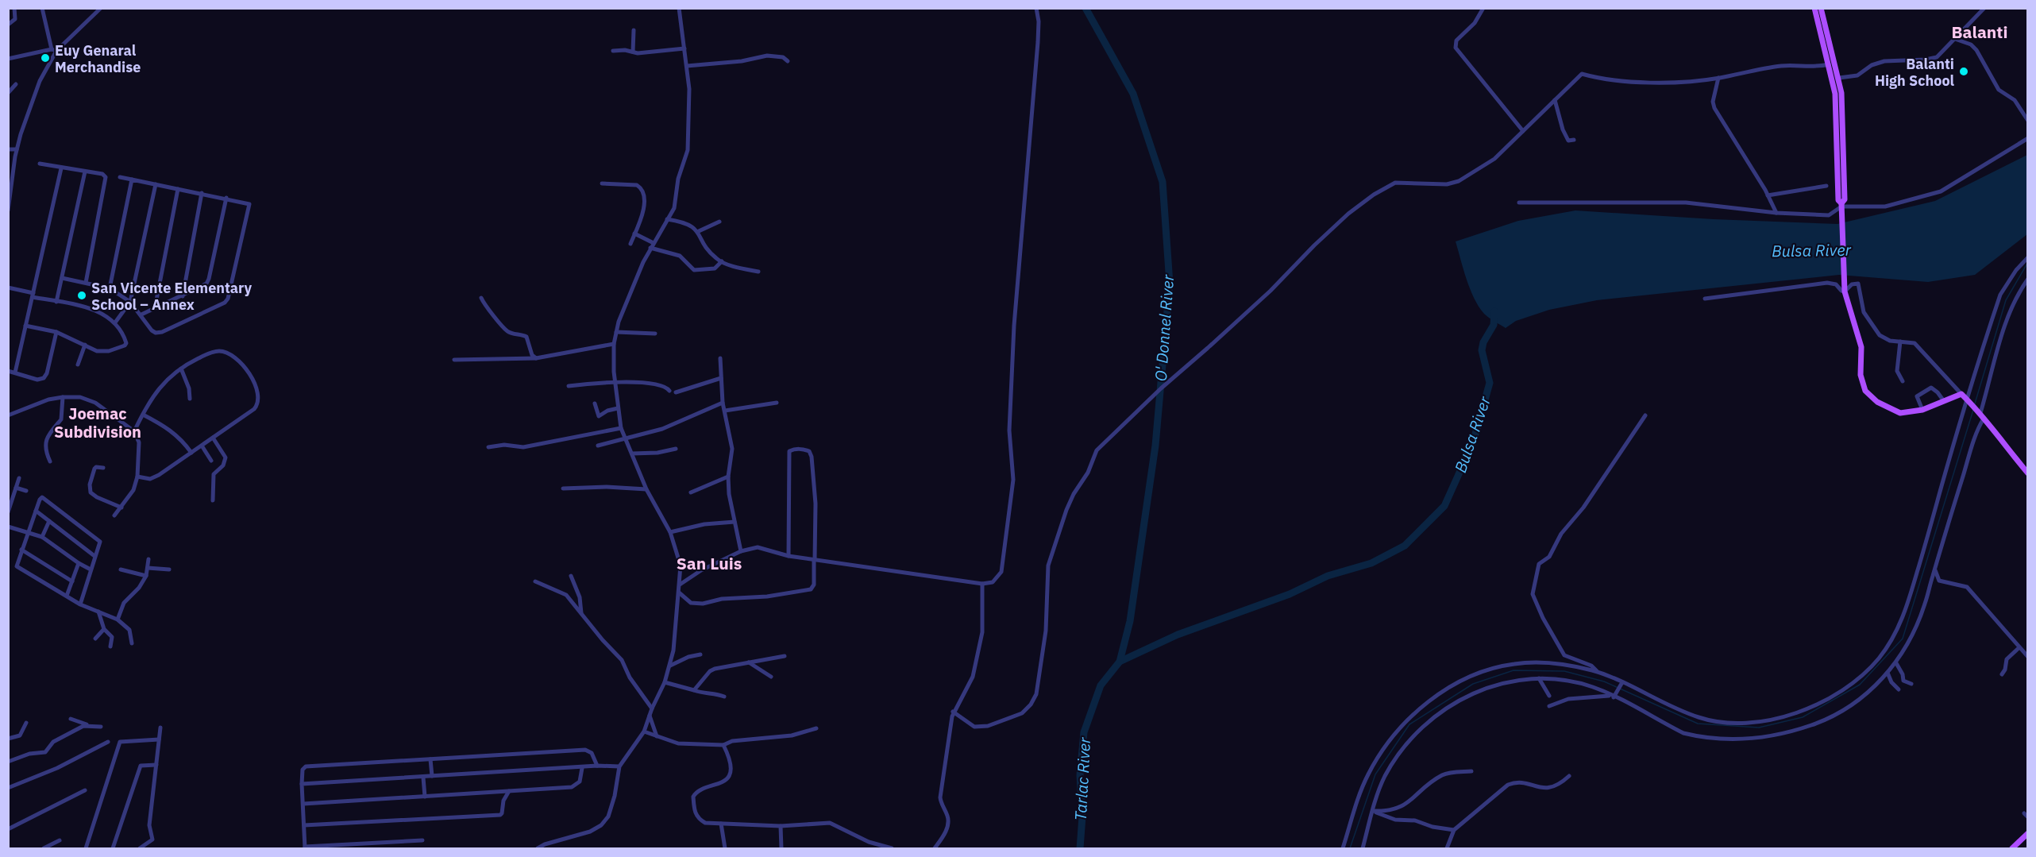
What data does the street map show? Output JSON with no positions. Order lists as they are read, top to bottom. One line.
{"districts":["Balanti","Joemac Subdivision","San Luis"],"water":["Bulsa River","O' Donnel River","Tarlac River"],"places":["Euy Genaral Merchandise","Balanti High School","San Vicente Elementary School – Annex"]}
